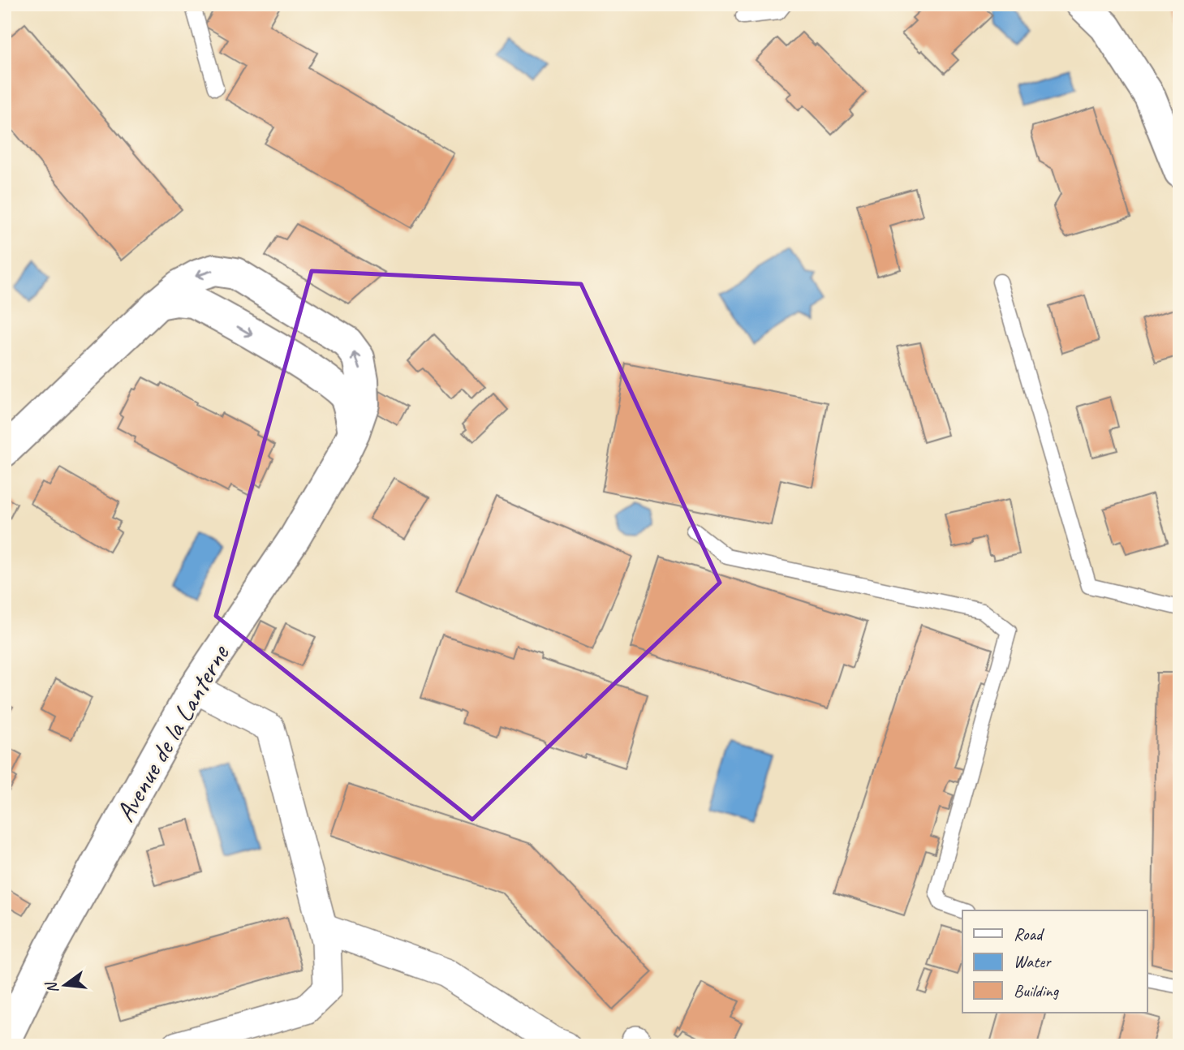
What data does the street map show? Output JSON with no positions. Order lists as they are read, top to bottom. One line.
{"streets":{"street":["Avenue de la Lanterne"]},"legend":["Road","Water","Building"],"north":"left"}
